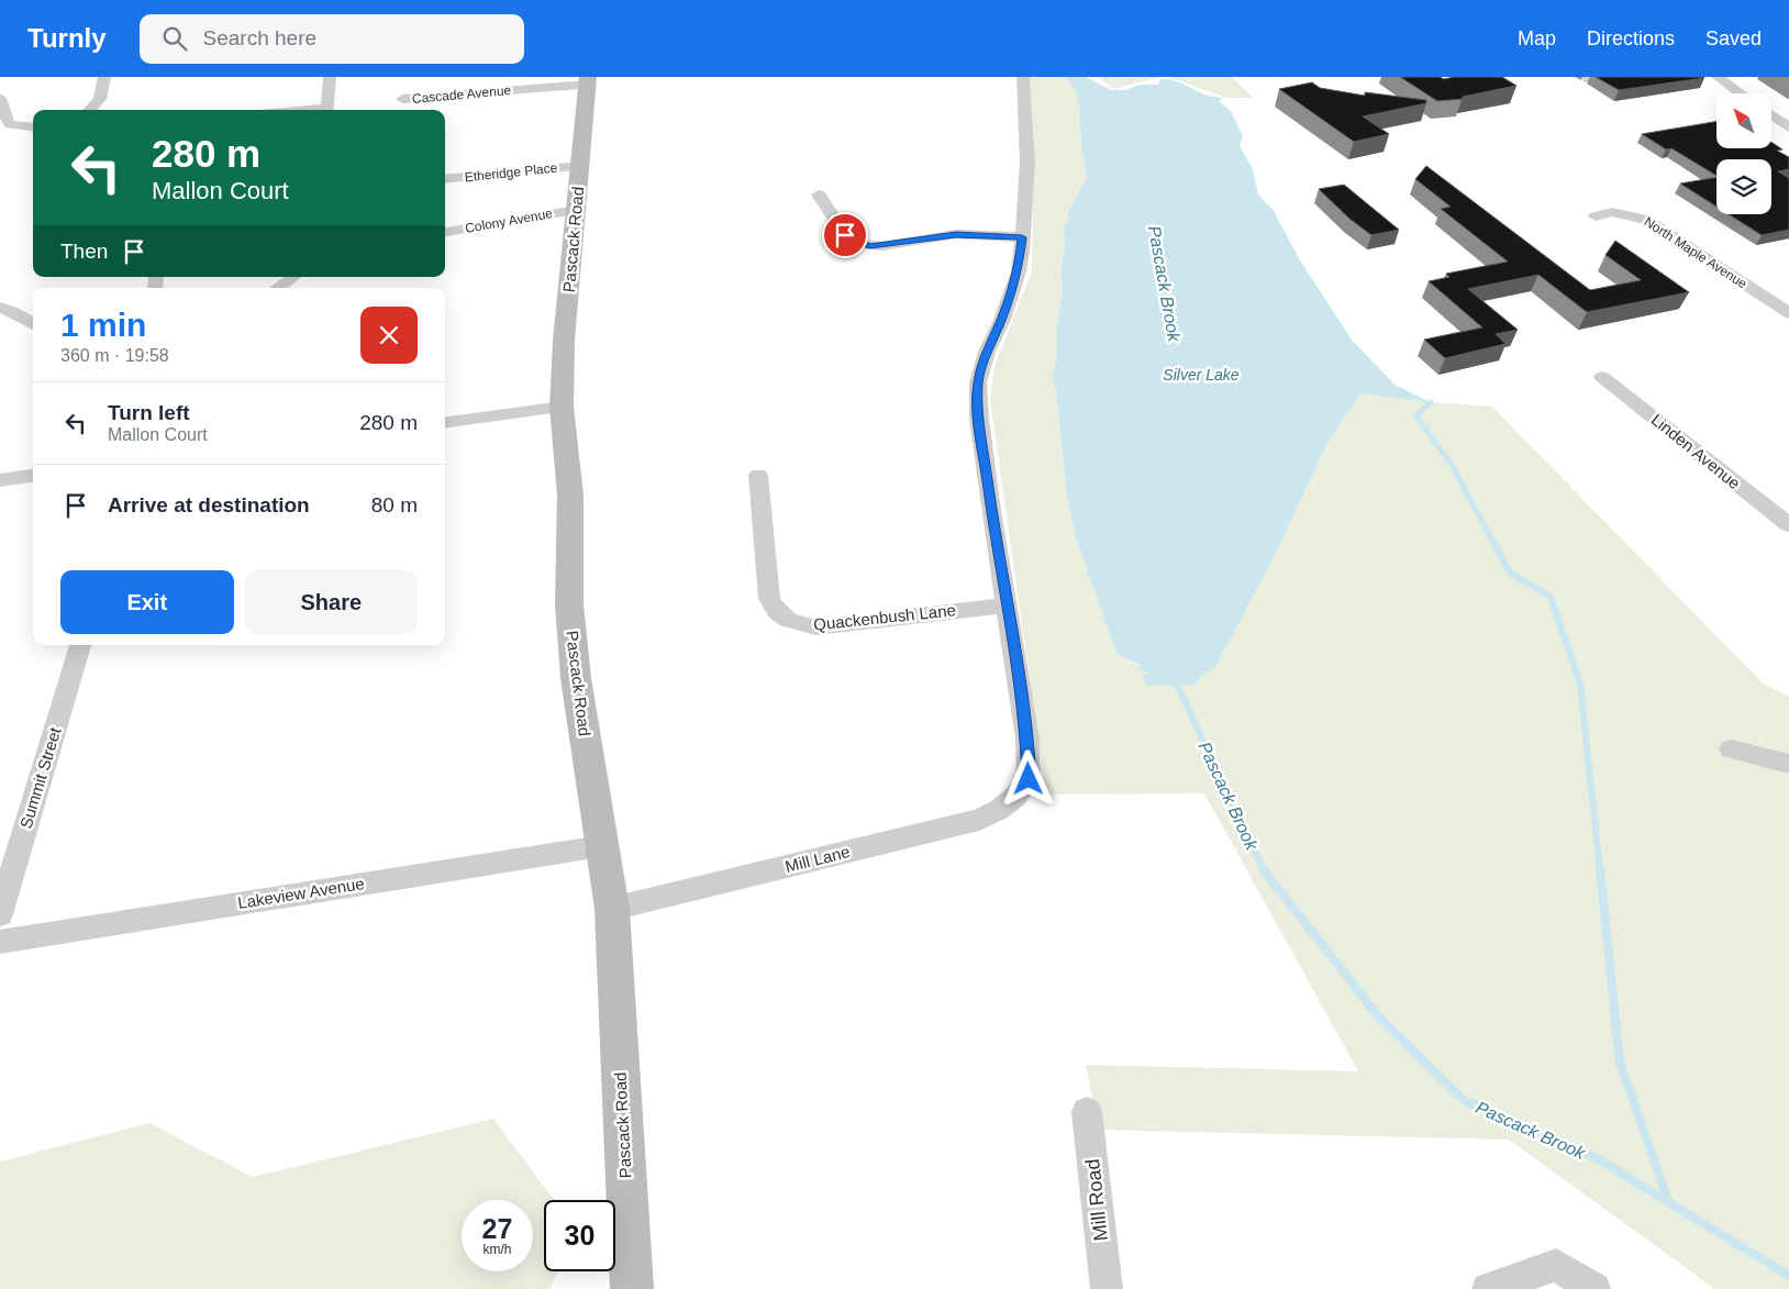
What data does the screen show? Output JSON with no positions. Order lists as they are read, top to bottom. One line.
{"streets":{"street":["Cascade Avenue","Etheridge Place","Colony Avenue","Pascack Road","North Maple Avenue","Linden Avenue","Quackenbush Lane","Summit Street","Mill Lane","Lakeview Avenue","Mill Road"]},"crossings":[["Cascade Avenue","Pascack Road"],["Etheridge Place","Pascack Road"],["Colony Avenue","Pascack Road"],["Pascack Road","Mill Lane"],["Pascack Road","Lakeview Avenue"],["Quackenbush Lane","Mill Lane"]],"water":["Pascack Brook","Silver Lake"],"north":"top left","page":{"header":"Turnly","search":"Search here","nav":["Map","Directions","Saved"],"turn":["280 m","Mallon Court"],"then":"Then","heading":["1 min","360 m · 19:58"],"list":[{"name":"Turn left","note":"Mallon Court","value":"280 m"},{"name":"Arrive at destination","value":"80 m"}],"buttons":["Exit","Share"],"speed":"27 km/h","limit":"30"}}
